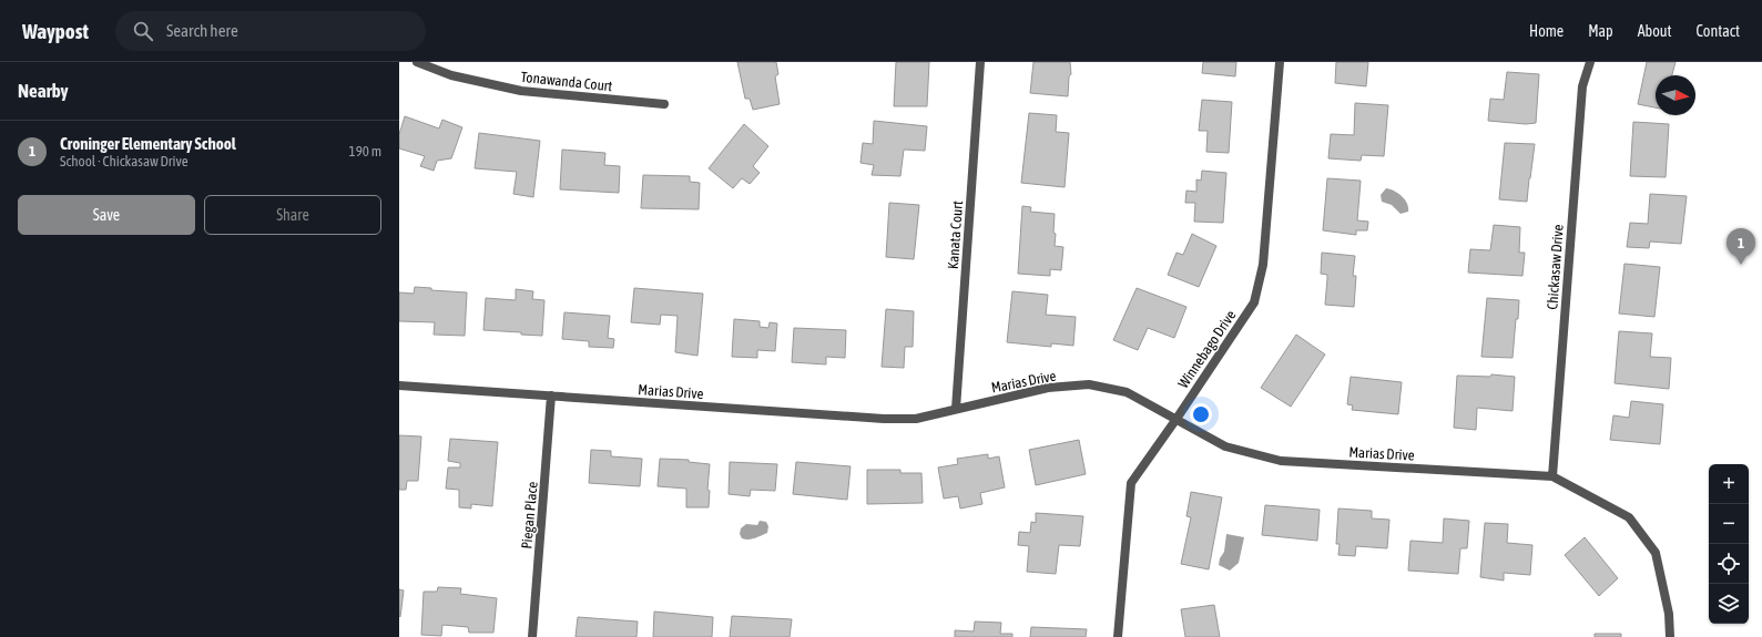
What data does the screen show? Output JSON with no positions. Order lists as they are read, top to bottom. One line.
{"streets":{"street":["Tonawanda Court","Kanata Court","Chickasaw Drive","Winnebago Drive","Marias Drive","Piegan Place"]},"crossings":[["Kanata Court","Marias Drive"],["Chickasaw Drive","Marias Drive"],["Winnebago Drive","Marias Drive"],["Marias Drive","Piegan Place"]],"north":"right","page":{"header":"Waypost","search":"Search here","nav":["Home","Map","About","Contact"],"heading":"Nearby","list":[{"mark":"1","name":"Croninger Elementary School","note":"School · Chickasaw Drive","value":"190 m"}],"buttons":["Save","Share"],"pins":"1","map_buttons":["+","−"]}}
